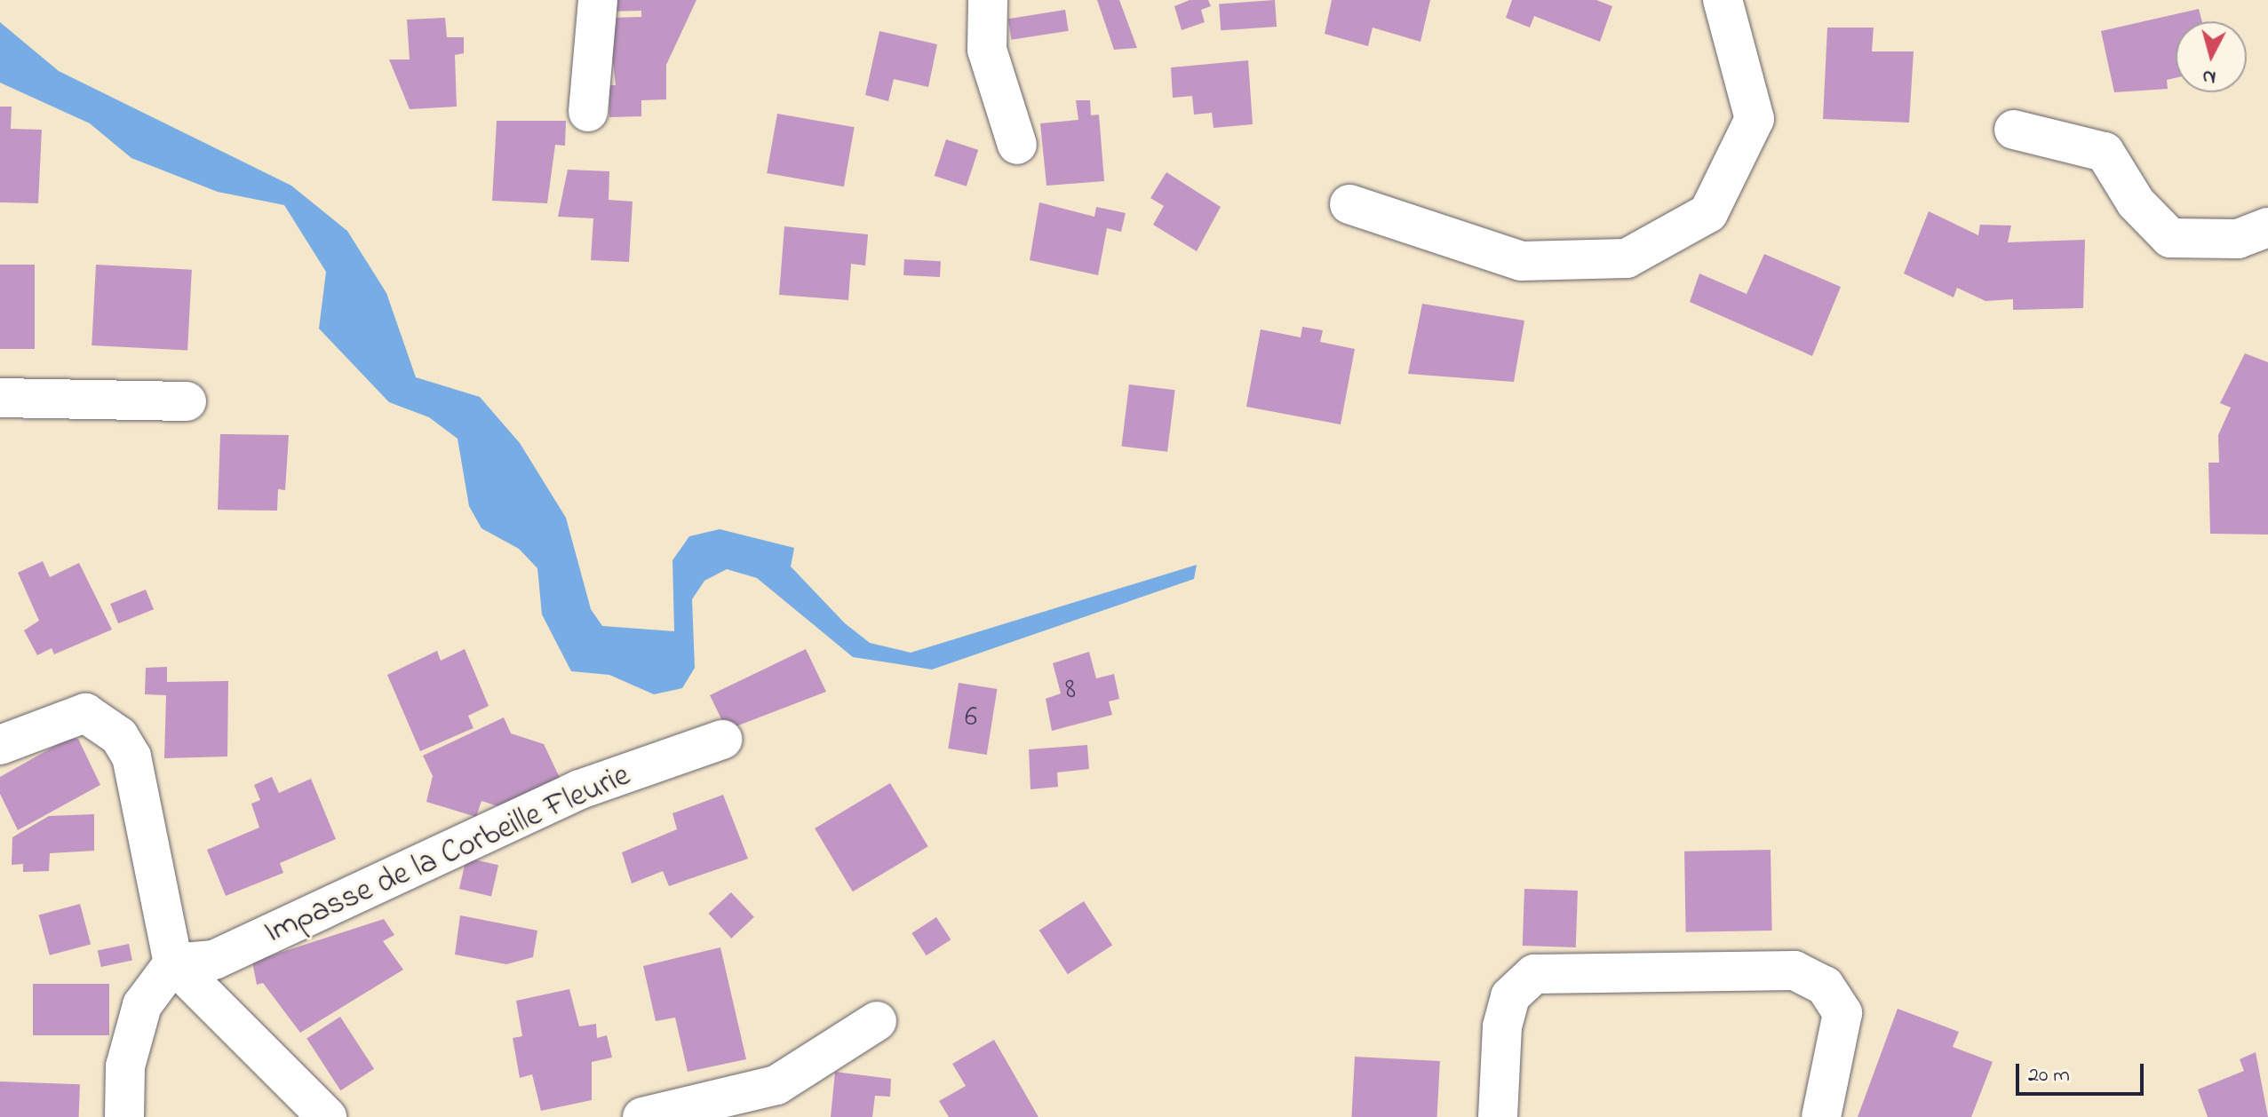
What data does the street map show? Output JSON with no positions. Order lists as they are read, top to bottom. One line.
{"streets":{"street":["Impasse de la Corbeille Fleurie"]},"house_numbers":["8","6"],"scale_bar":"20 m","north":"bottom"}
